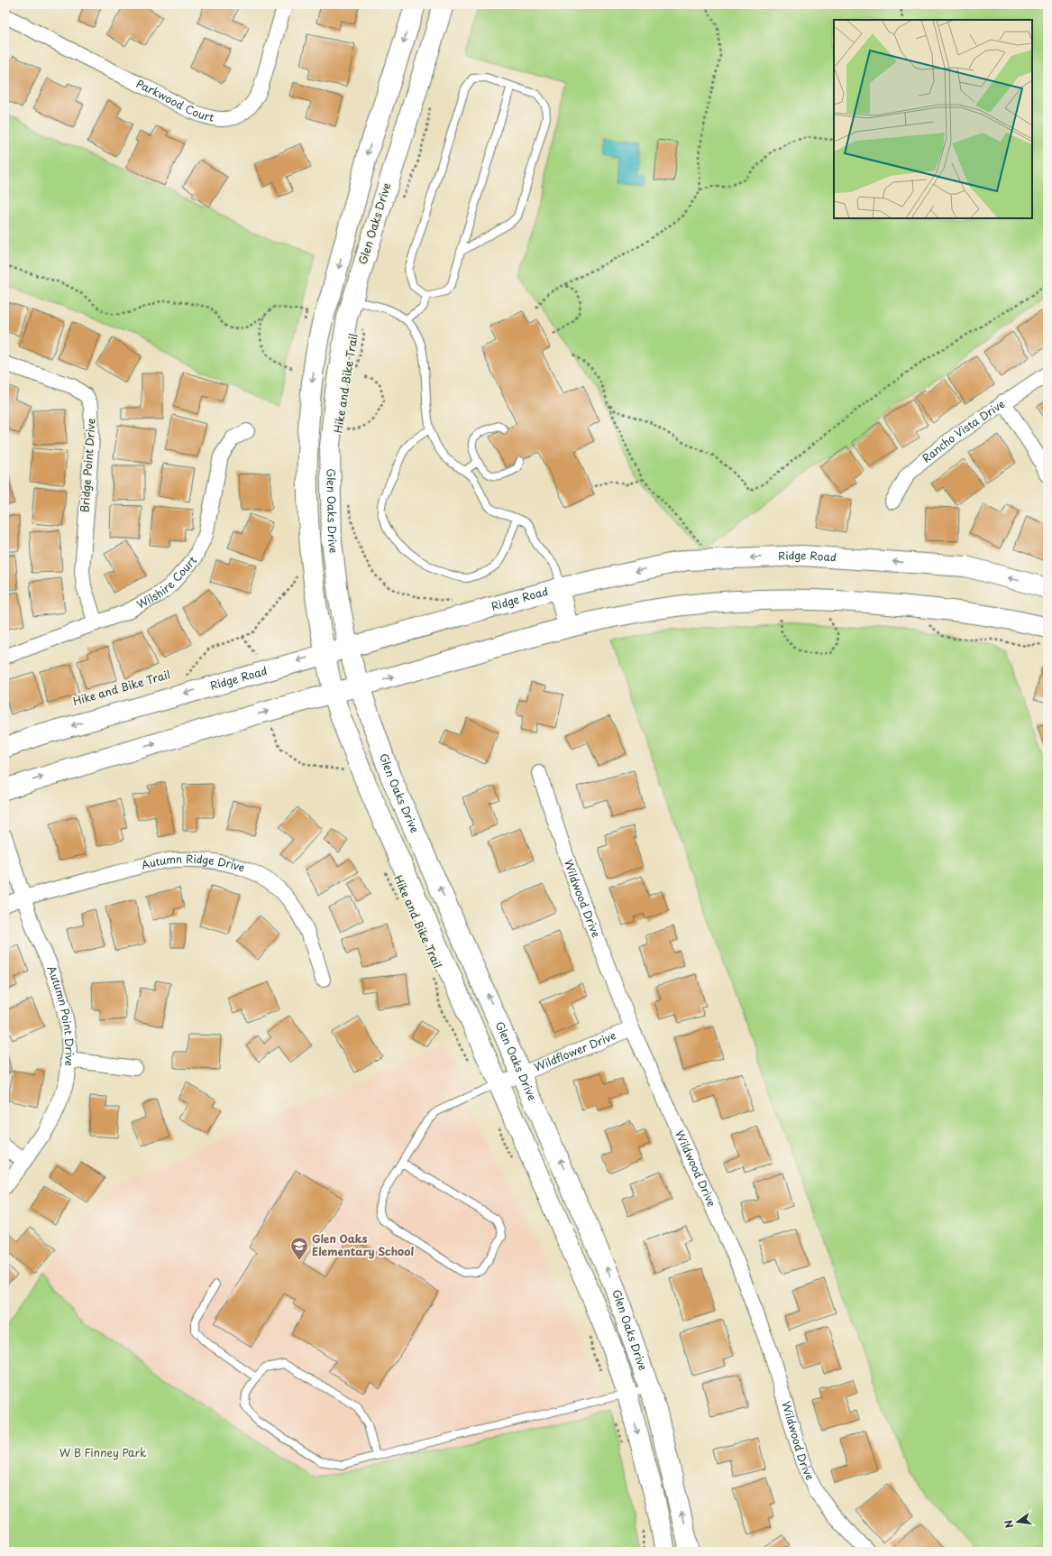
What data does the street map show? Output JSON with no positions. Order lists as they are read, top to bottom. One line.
{"streets":{"street":["Parkwood Court","Glen Oaks Drive","Rancho Vista Drive","Bridge Point Drive","Ridge Road","Wilshire Court","Autumn Ridge Drive","Wildwood Drive","Autumn Point Drive","Wildflower Drive"],"path":["Hike and Bike Trail"]},"crossings":[["Glen Oaks Drive","Hike and Bike Trail"],["Glen Oaks Drive","Ridge Road"],["Glen Oaks Drive","Wildflower Drive"],["Bridge Point Drive","Wilshire Court"],["Autumn Ridge Drive","Autumn Point Drive"],["Wildwood Drive","Wildflower Drive"]],"parks":["W B Finney Park"],"places":{"school or university":["Glen Oaks Elementary School"]},"north":"left"}
